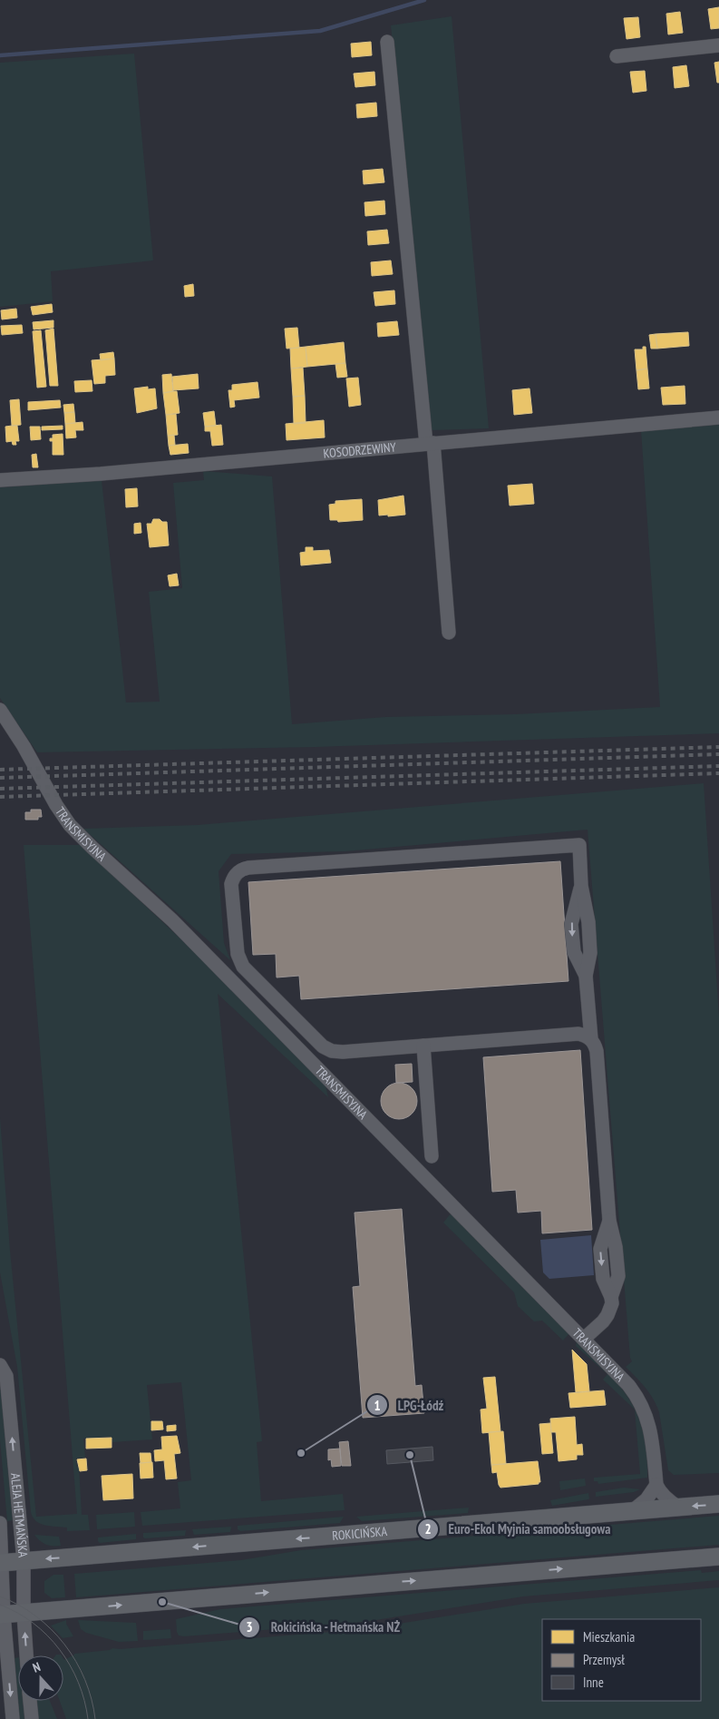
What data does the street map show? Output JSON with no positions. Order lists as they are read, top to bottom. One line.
{"streets":{"main road":["ROKICIŃSKA"],"street":["KOSODRZEWINY","TRANSMISYJNA","ALEJA HETMAŃSKA"]},"crossings":[["ALEJA HETMAŃSKA","ROKICIŃSKA"]],"places":["LPG-Łódź","Euro-Ekol Myjnia samoobsługowa","Rokicińska - Hetmańska NŻ"],"legend":["Mieszkania","Przemysł","Inne"],"north":"top"}
